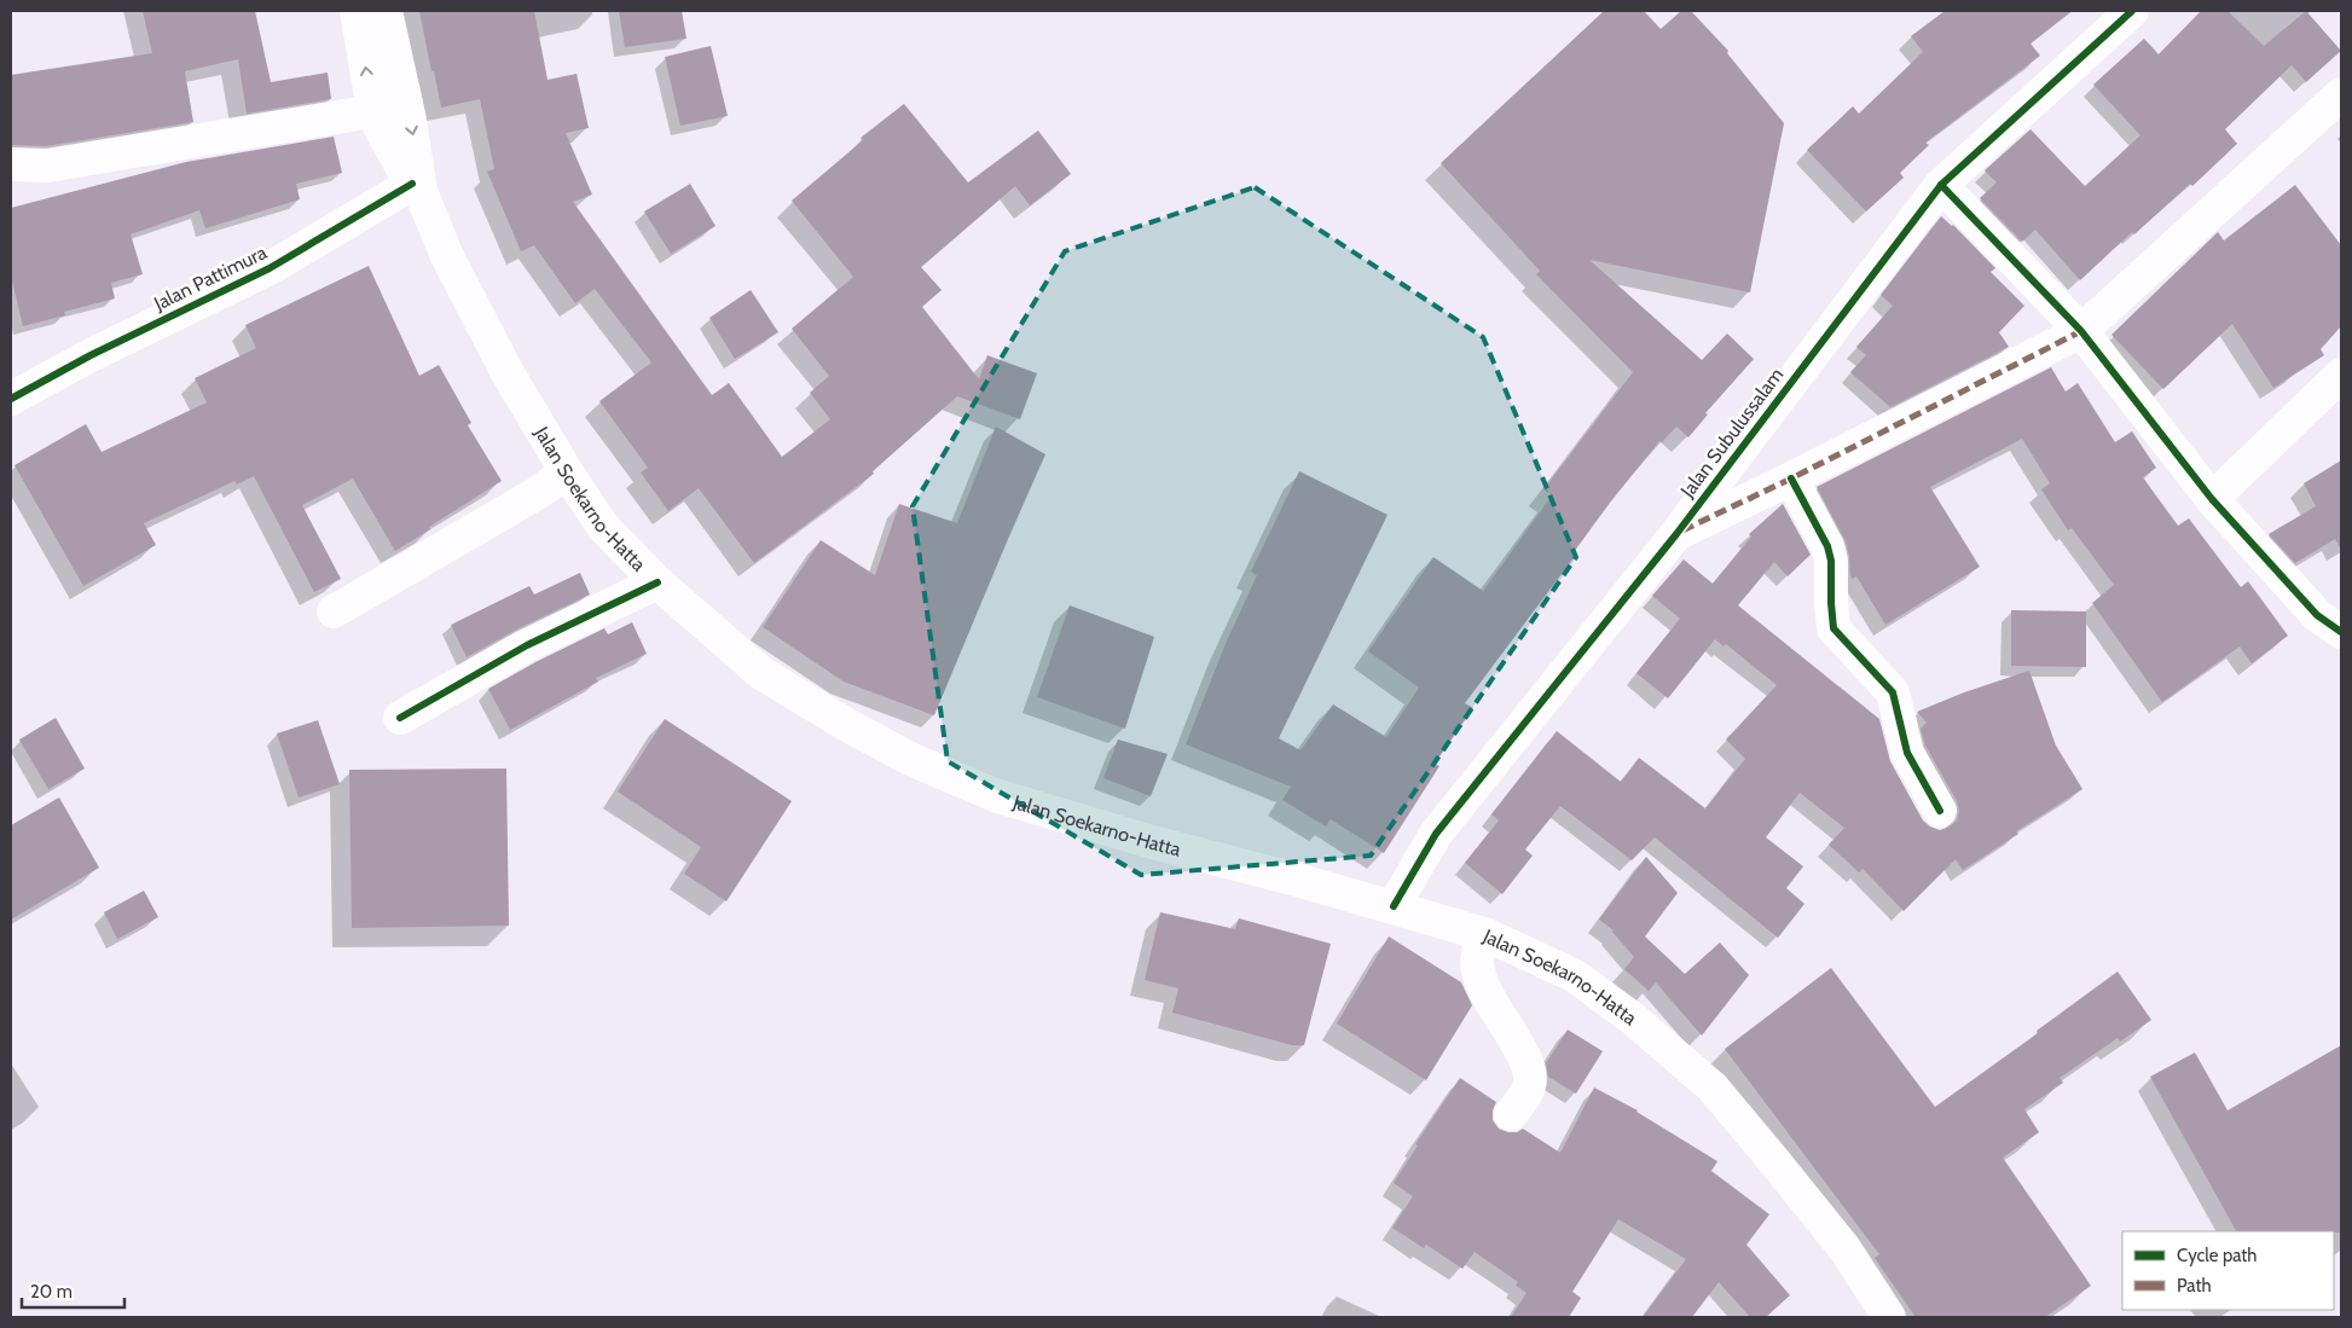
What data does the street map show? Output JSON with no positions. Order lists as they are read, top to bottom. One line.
{"streets":{"main road":["Jalan Pattimura","Jalan Subulussalam","Jalan Soekarno-Hatta"]},"crossings":[["Jalan Pattimura","Jalan Soekarno-Hatta"],["Jalan Subulussalam","Jalan Soekarno-Hatta"]],"legend":["Cycle path","Path"],"scale_bar":"20 m"}
